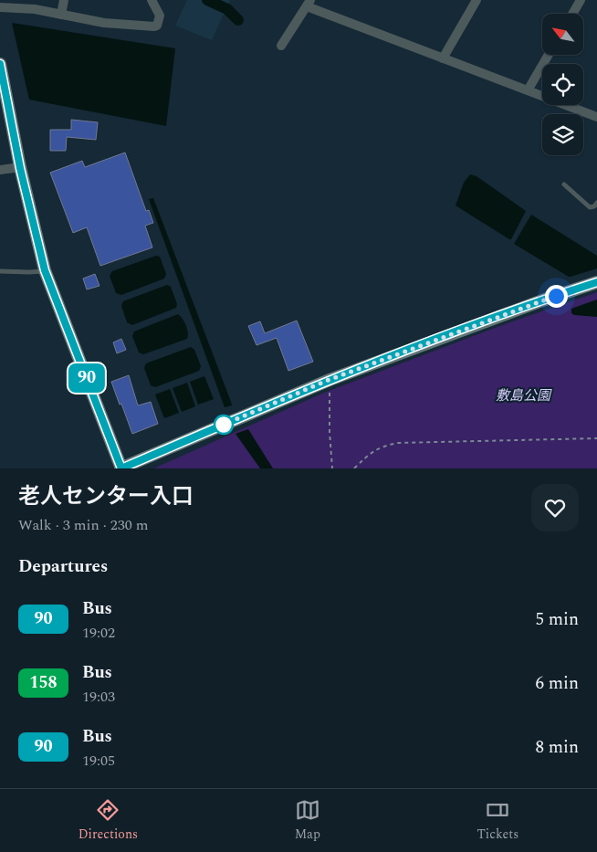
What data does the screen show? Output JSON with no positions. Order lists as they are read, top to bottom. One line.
{"parks":["敷島公園"],"lines":["bus line 90"],"north":"top left","page":{"on_map":"90","heading":[["老人センター入口","Walk · 3 min · 230 m"],"Departures"],"list":[{"mark":"90","name":"Bus","note":"19:02","value":"5 min"},{"mark":"158","name":"Bus","note":"19:03","value":"6 min"},{"mark":"90","name":"Bus","note":"19:05","value":"8 min"}],"tabs":["Directions","Map","Tickets"]}}
